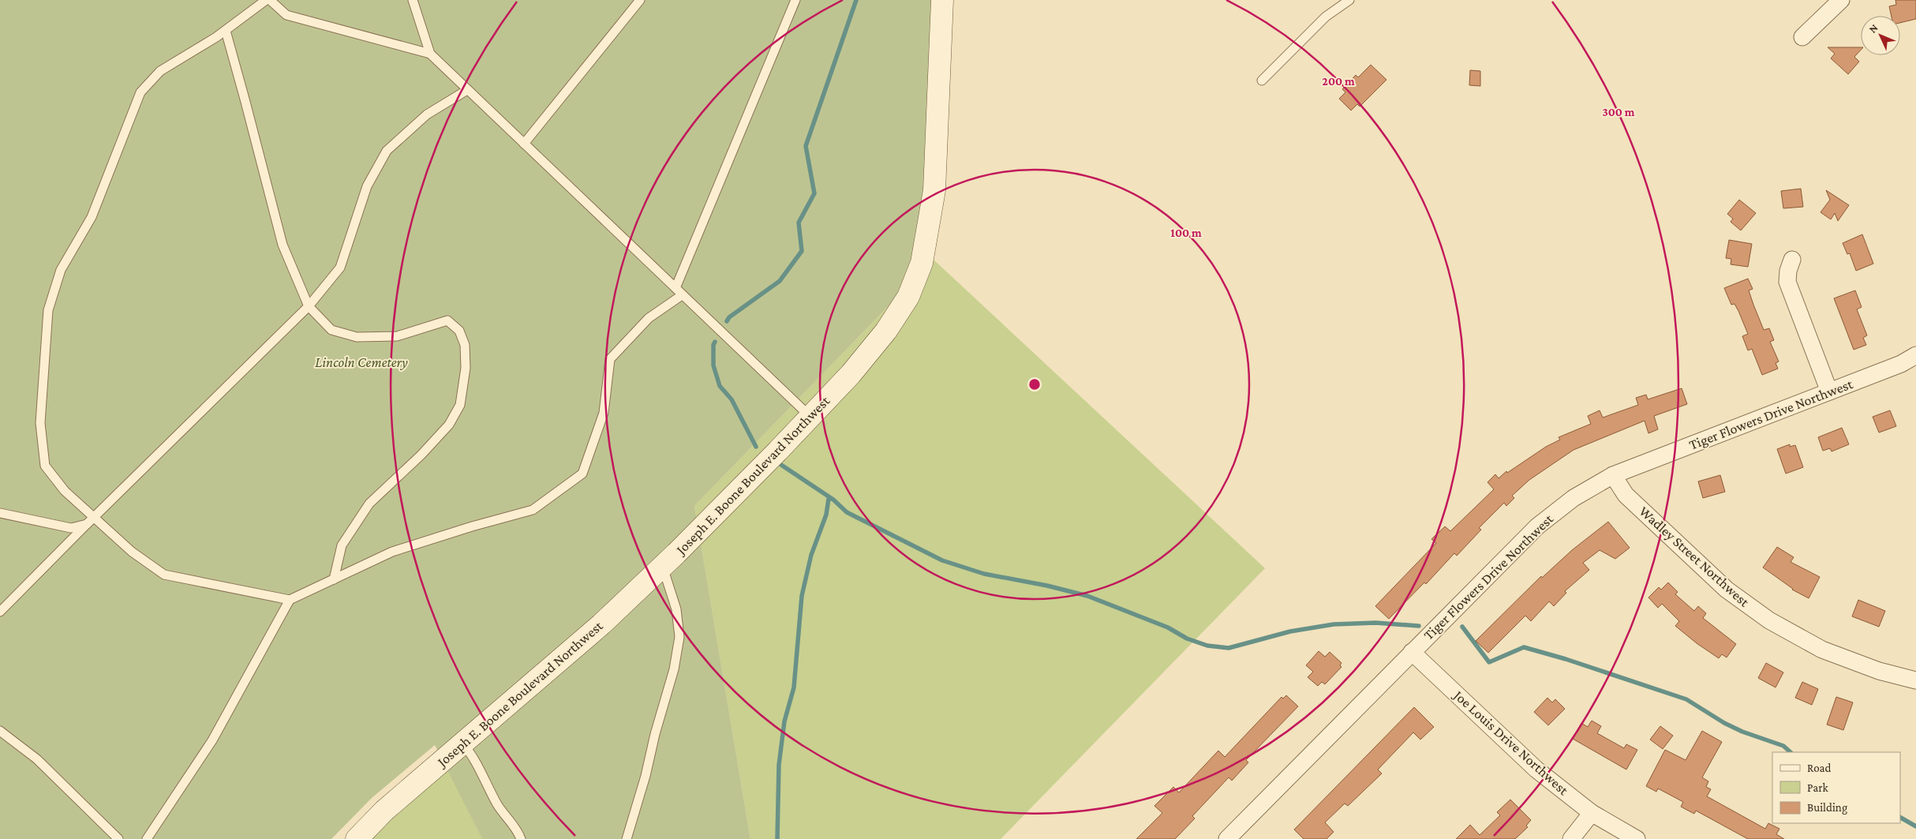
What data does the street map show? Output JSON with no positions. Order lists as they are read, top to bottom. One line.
{"streets":{"main road":["Joseph E. Boone Boulevard Northwest"],"street":["Tiger Flowers Drive Northwest","Wadley Street Northwest","Joe Louis Drive Northwest"]},"crossings":[["Tiger Flowers Drive Northwest","Wadley Street Northwest"],["Tiger Flowers Drive Northwest","Joe Louis Drive Northwest"]],"parks":["Lincoln Cemetery"],"legend":["Road","Park","Building"],"north":"top left","rings":["200 m","300 m","100 m"]}
